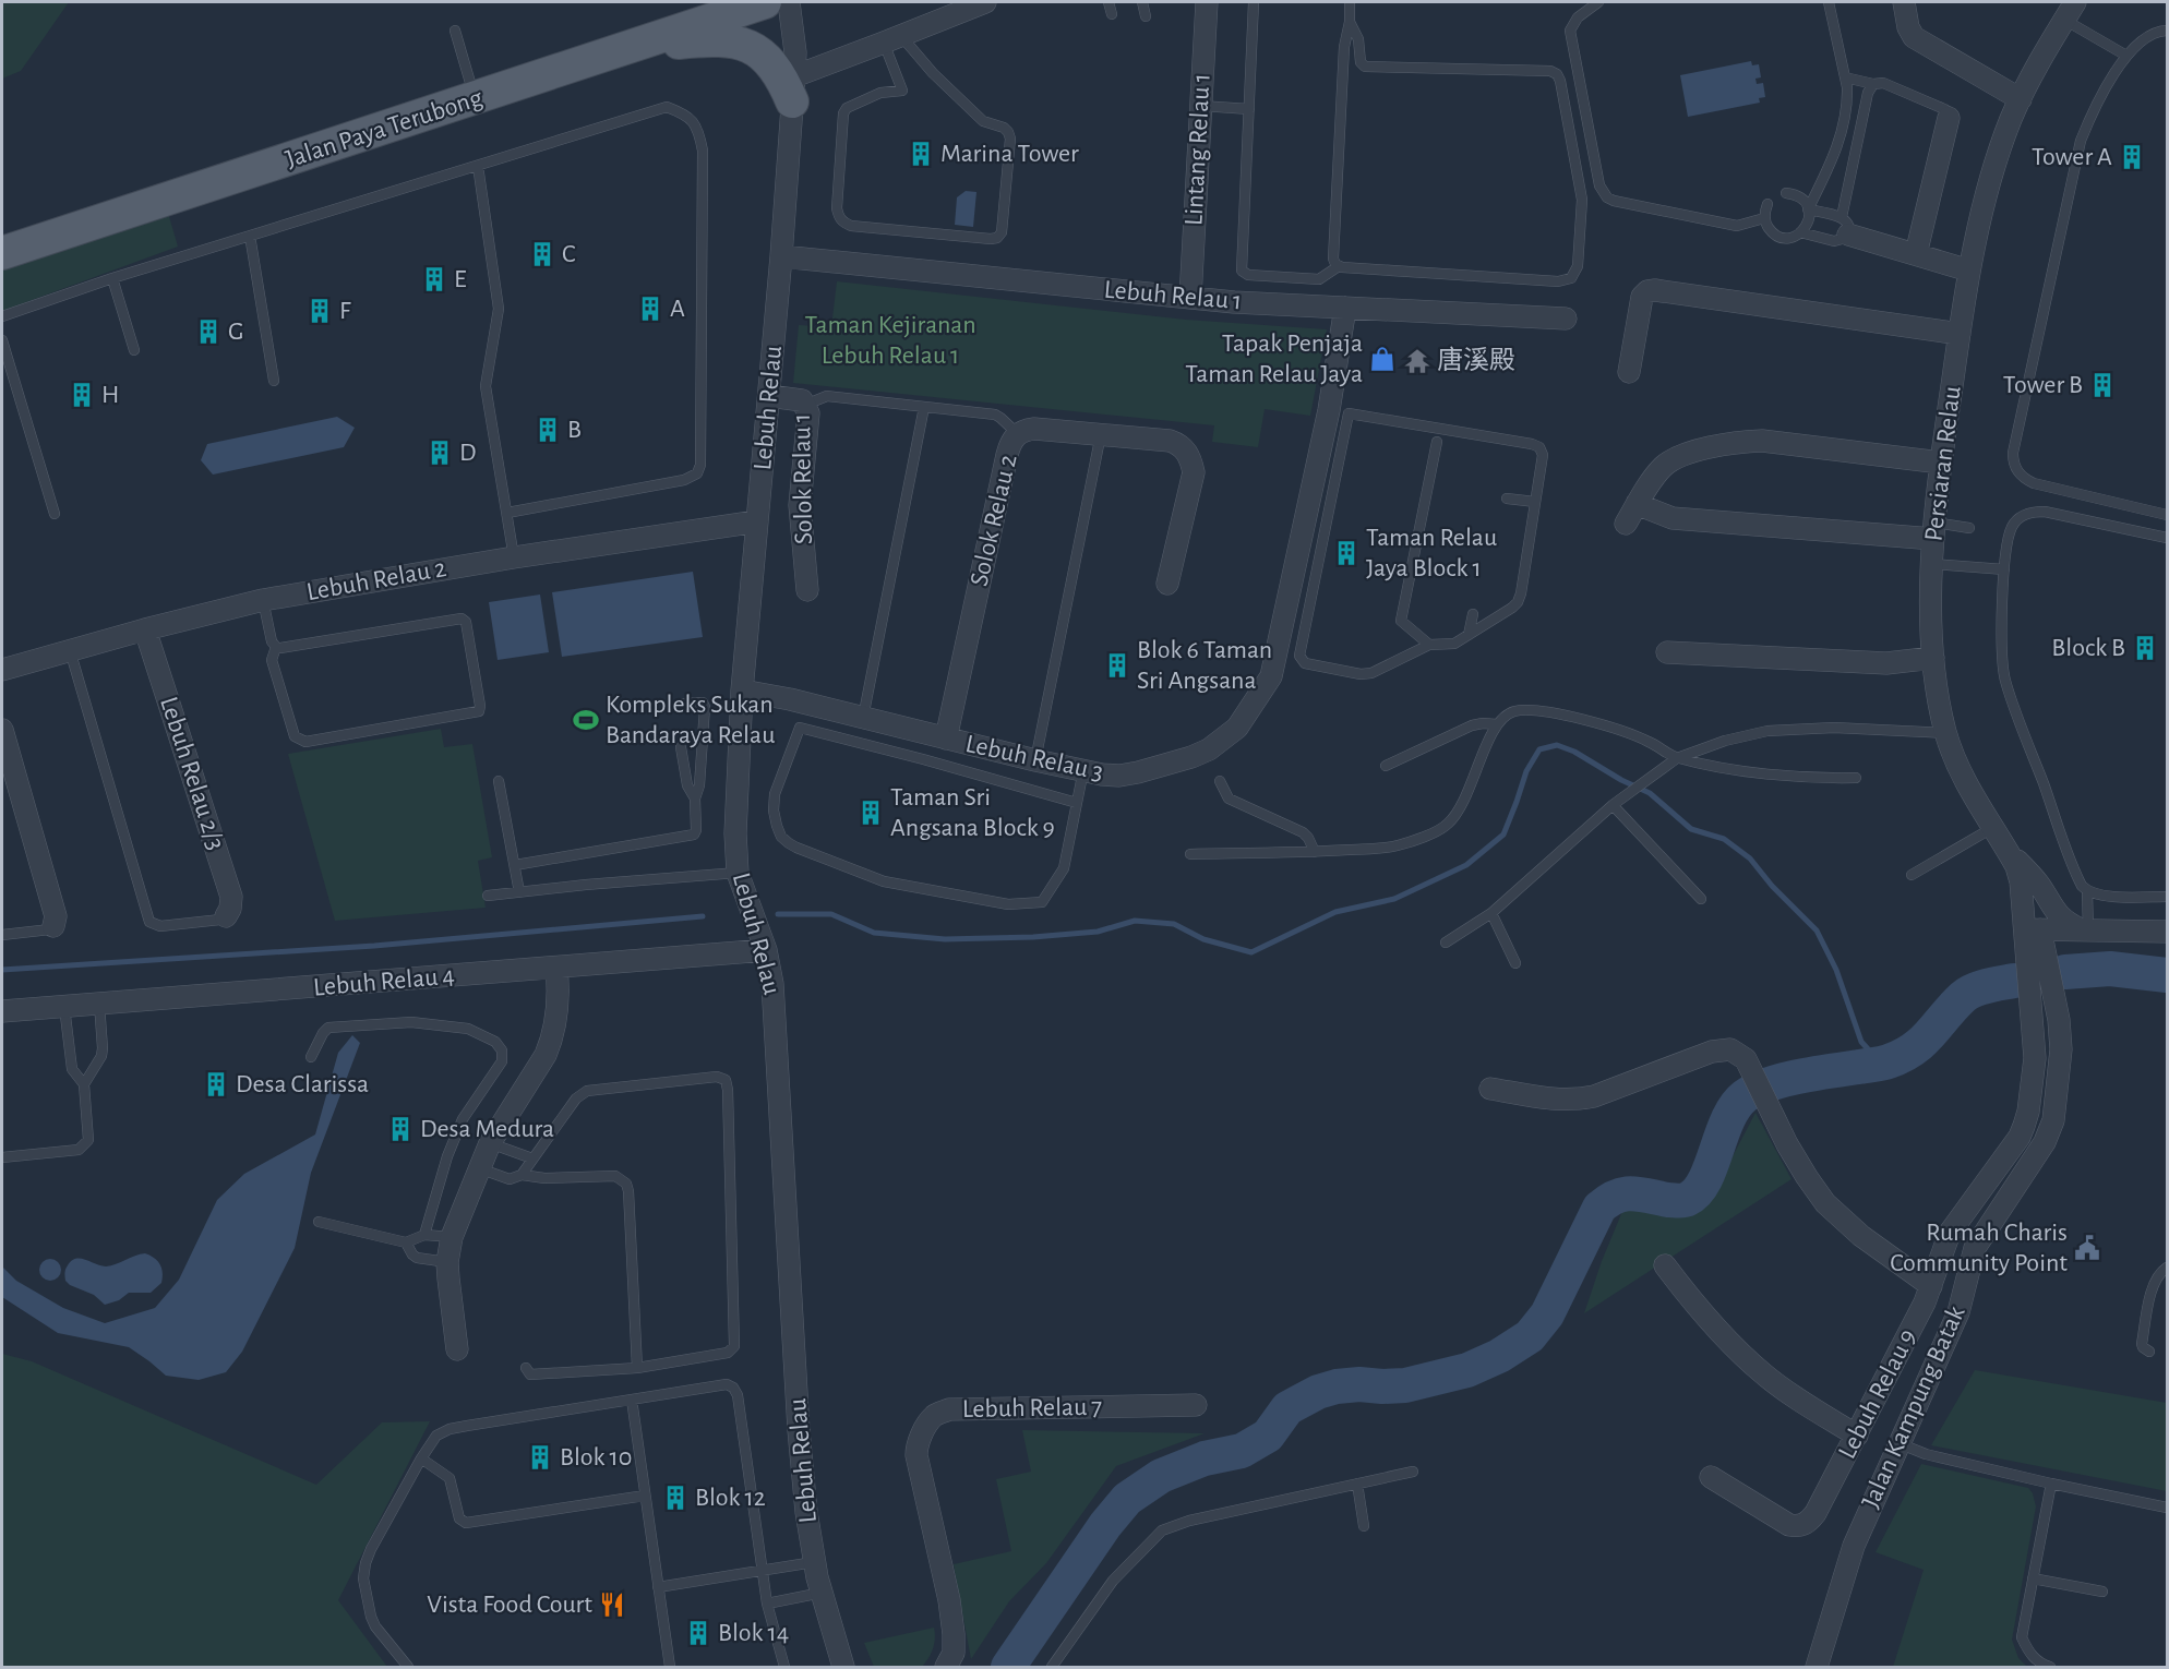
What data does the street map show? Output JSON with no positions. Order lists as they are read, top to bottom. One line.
{"streets":{"main road":["Jalan Paya Terubong"],"street":["Lintang Relau 1","Lebuh Relau 1","Lebuh Relau","Persiaran Relau","Solok Relau 1","Solok Relau 2","Lebuh Relau 2","Lebuh Relau 3","Lebuh Relau 2/3","Lebuh Relau 4","Lebuh Relau 9","Jalan Kampung Batak","Lebuh Relau 7"]},"crossings":[["Lintang Relau 1","Lebuh Relau 1"],["Lebuh Relau 1","Lebuh Relau"],["Lebuh Relau 1","Lebuh Relau 3"],["Lebuh Relau","Solok Relau 1"],["Lebuh Relau","Lebuh Relau 2"],["Lebuh Relau","Lebuh Relau 3"],["Lebuh Relau","Lebuh Relau 4"],["Persiaran Relau","Lebuh Relau 9"],["Persiaran Relau","Jalan Kampung Batak"],["Solok Relau 2","Lebuh Relau 3"],["Lebuh Relau 2","Lebuh Relau 2/3"],["Lebuh Relau 9","Jalan Kampung Batak"]],"parks":["Taman Kejiranan Lebuh Relau 1"],"places":{"building":["Marina Tower","Tower A","C","E","A","F","G","Tower B","H","B","D","Taman Relau Jaya Block 1","Block B","Blok 6 Taman Sri Angsana","Taman Sri Angsana Block 9","Desa Clarissa","Desa Medura","Blok 10","Blok 12","Blok 14"],"shop":["Tapak Penjaja Taman Relau Jaya"],"temple":["唐溪殿"],"sports":["Kompleks Sukan Bandaraya Relau"],"public building":["Rumah Charis Community Point"],"restaurant":["Vista Food Court"]}}
